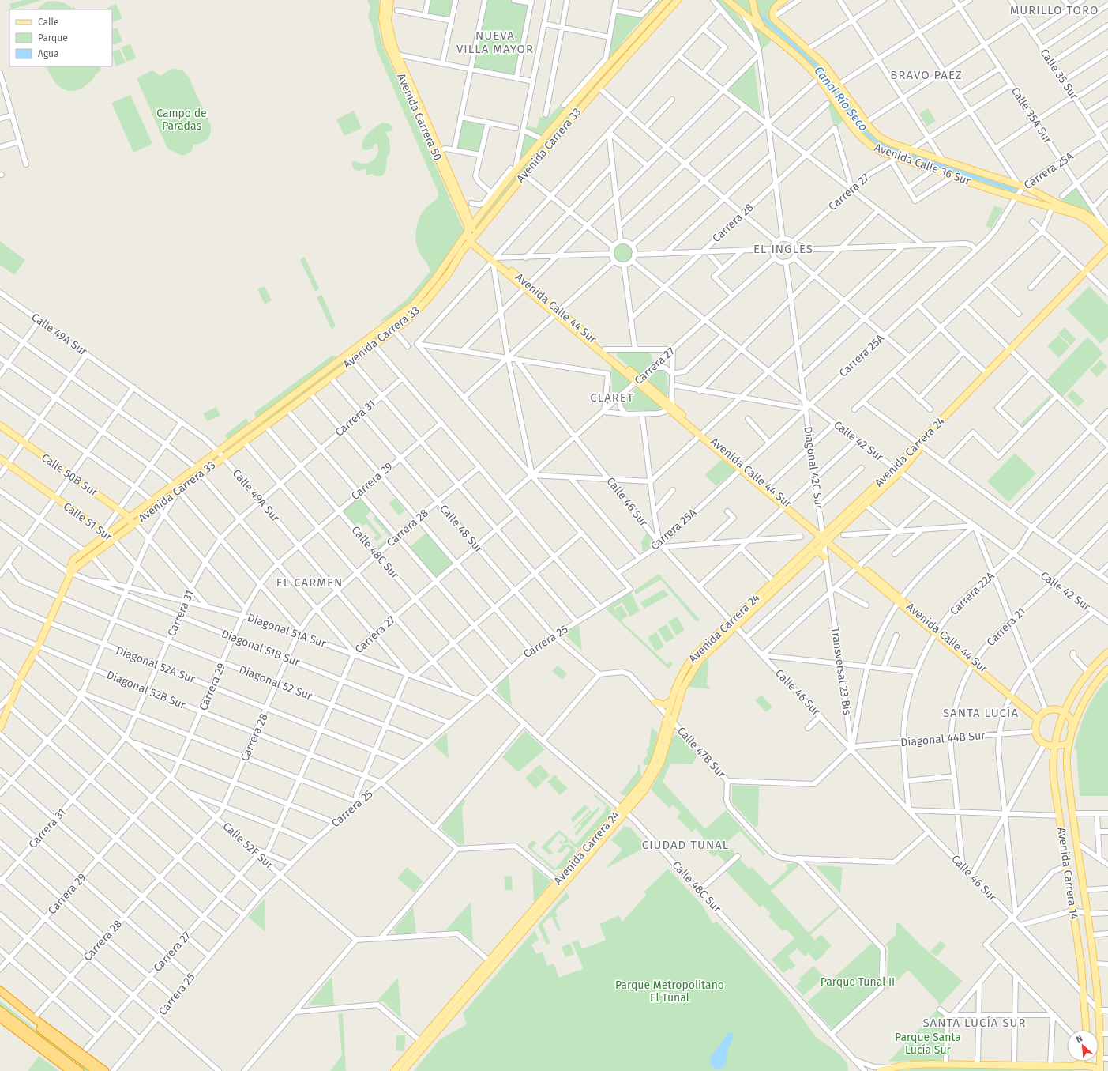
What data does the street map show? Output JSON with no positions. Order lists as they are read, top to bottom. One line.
{"streets":{"main road":["Avenida Carrera 50","Avenida Carrera 33","Avenida Calle 36 Sur","Avenida Calle 44 Sur","Avenida Carrera 24","Calle 50B Sur","Calle 51 Sur","Avenida Carrera 14"],"street":["Calle 35 Sur","Calle 35A Sur","Carrera 25A","Carrera 27","Carrera 28","Calle 49A Sur","Carrera 31","Calle 42 Sur","Diagonal 42C Sur","Carrera 29","Calle 46 Sur","Calle 48 Sur","Calle 48C Sur","Carrera 22A","Carrera 21","Diagonal 51A Sur","Carrera 25","Diagonal 51B Sur","Diagonal 52A Sur","Transversal 23 Bis","Diagonal 52 Sur","Diagonal 52B Sur","Diagonal 44B Sur","Calle 47B Sur","Calle 52F Sur"]},"crossings":[["Calle 35 Sur","Carrera 25A"],["Calle 35A Sur","Carrera 25A"],["Calle 35A Sur","Carrera 27"],["Avenida Carrera 50","Avenida Carrera 33"],["Avenida Carrera 33","Avenida Calle 44 Sur"],["Avenida Carrera 33","Calle 49A Sur"],["Avenida Carrera 33","Calle 50B Sur"],["Avenida Carrera 33","Calle 51 Sur"],["Avenida Carrera 33","Calle 48 Sur"],["Avenida Carrera 33","Calle 48C Sur"],["Avenida Carrera 33","Diagonal 51B Sur"],["Avenida Carrera 33","Diagonal 52A Sur"],["Avenida Carrera 33","Diagonal 52 Sur"],["Avenida Carrera 33","Diagonal 52B Sur"],["Avenida Calle 36 Sur","Carrera 25A"],["Avenida Calle 36 Sur","Carrera 27"],["Carrera 25A","Avenida Calle 44 Sur"],["Carrera 25A","Calle 42 Sur"],["Carrera 25A","Diagonal 42C Sur"],["Carrera 25A","Calle 46 Sur"],["Carrera 25A","Carrera 25"],["Carrera 27","Carrera 28"],["Carrera 27","Avenida Calle 44 Sur"],["Carrera 27","Calle 49A Sur"],["Carrera 27","Calle 42 Sur"],["Carrera 27","Diagonal 42C Sur"],["Carrera 27","Calle 46 Sur"],["Carrera 27","Calle 48 Sur"],["Carrera 27","Calle 48C Sur"],["Carrera 27","Diagonal 51A Sur"],["Carrera 27","Diagonal 51B Sur"],["Carrera 27","Diagonal 52A Sur"],["Carrera 27","Diagonal 52 Sur"],["Carrera 27","Diagonal 52B Sur"],["Carrera 27","Calle 52F Sur"],["Carrera 28","Calle 49A Sur"],["Carrera 28","Calle 42 Sur"],["Carrera 28","Calle 48 Sur"],["Carrera 28","Calle 48C Sur"],["Carrera 28","Diagonal 51A Sur"],["Carrera 28","Diagonal 51B Sur"],["Carrera 28","Diagonal 52A Sur"],["Carrera 28","Diagonal 52 Sur"],["Carrera 28","Diagonal 52B Sur"],["Carrera 28","Calle 52F Sur"],["Avenida Calle 44 Sur","Avenida Carrera 24"],["Avenida Calle 44 Sur","Diagonal 42C Sur"],["Avenida Calle 44 Sur","Carrera 22A"],["Avenida Calle 44 Sur","Carrera 21"],["Calle 49A Sur","Carrera 31"],["Calle 49A Sur","Carrera 29"],["Calle 49A Sur","Diagonal 51A Sur"],["Carrera 31","Calle 48 Sur"],["Carrera 31","Calle 48C Sur"],["Carrera 31","Diagonal 51A Sur"],["Carrera 31","Diagonal 51B Sur"],["Carrera 31","Diagonal 52A Sur"],["Carrera 31","Diagonal 52 Sur"],["Carrera 31","Diagonal 52B Sur"],["Carrera 31","Calle 52F Sur"],["Calle 42 Sur","Avenida Carrera 24"],["Calle 42 Sur","Diagonal 42C Sur"],["Calle 42 Sur","Carrera 22A"],["Calle 42 Sur","Carrera 21"],["Avenida Carrera 24","Diagonal 42C Sur"],["Avenida Carrera 24","Calle 46 Sur"],["Avenida Carrera 24","Calle 48C Sur"],["Avenida Carrera 24","Calle 47B Sur"],["Diagonal 42C Sur","Transversal 23 Bis"],["Carrera 29","Calle 48 Sur"],["Carrera 29","Calle 48C Sur"],["Carrera 29","Diagonal 51A Sur"],["Carrera 29","Diagonal 51B Sur"],["Carrera 29","Diagonal 52A Sur"],["Carrera 29","Diagonal 52 Sur"],["Carrera 29","Diagonal 52B Sur"],["Carrera 29","Calle 52F Sur"],["Calle 46 Sur","Carrera 22A"],["Calle 46 Sur","Carrera 21"],["Calle 46 Sur","Transversal 23 Bis"],["Calle 46 Sur","Diagonal 44B Sur"],["Calle 46 Sur","Avenida Carrera 14"],["Calle 51 Sur","Diagonal 51A Sur"],["Calle 48 Sur","Carrera 25"],["Calle 48 Sur","Calle 47B Sur"],["Calle 48C Sur","Carrera 25"],["Calle 48C Sur","Calle 47B Sur"],["Carrera 22A","Diagonal 44B Sur"],["Carrera 21","Diagonal 44B Sur"],["Diagonal 51A Sur","Carrera 25"],["Diagonal 51A Sur","Diagonal 51B Sur"],["Carrera 25","Diagonal 51B Sur"],["Carrera 25","Diagonal 52A Sur"],["Carrera 25","Diagonal 52 Sur"],["Carrera 25","Diagonal 52B Sur"],["Carrera 25","Calle 52F Sur"],["Transversal 23 Bis","Diagonal 44B Sur"]],"districts":["MURILLO TORO","NUEVA VILLA MAYOR","BRAVO PAEZ","EL INGLÉS","CLARET","EL CARMEN","SANTA LUCÍA","CIUDAD TUNAL","SANTA LUCÍA SUR"],"water":["Canal Río Seco"],"parks":["Campo de Paradas","Parque Tunal II","Parque Metropolitano El Tunal","Parque Santa Lucía Sur"],"legend":["Calle","Parque","Agua"],"north":"top left"}
